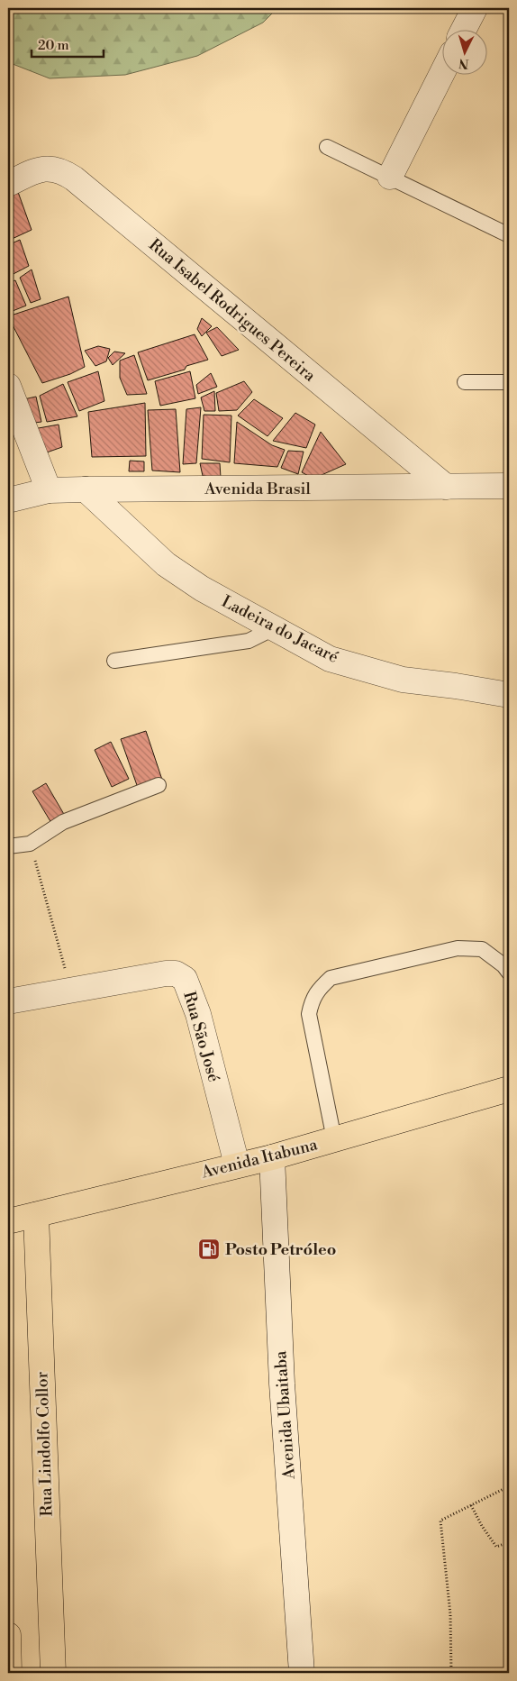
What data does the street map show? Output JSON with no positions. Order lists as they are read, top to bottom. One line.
{"streets":{"main road":["Avenida Itabuna","Rua Lindolfo Collor"],"street":["Rua Isabel Rodrigues Pereira","Avenida Brasil","Ladeira do Jacaré","Rua São José","Avenida Ubaitaba"]},"crossings":[["Rua Isabel Rodrigues Pereira","Avenida Brasil"],["Avenida Brasil","Ladeira do Jacaré"],["Rua São José","Avenida Itabuna"],["Avenida Itabuna","Avenida Ubaitaba"],["Avenida Itabuna","Rua Lindolfo Collor"]],"places":{"fuel station":["Posto Petróleo"]},"scale_bar":"20 m","north":"bottom"}
